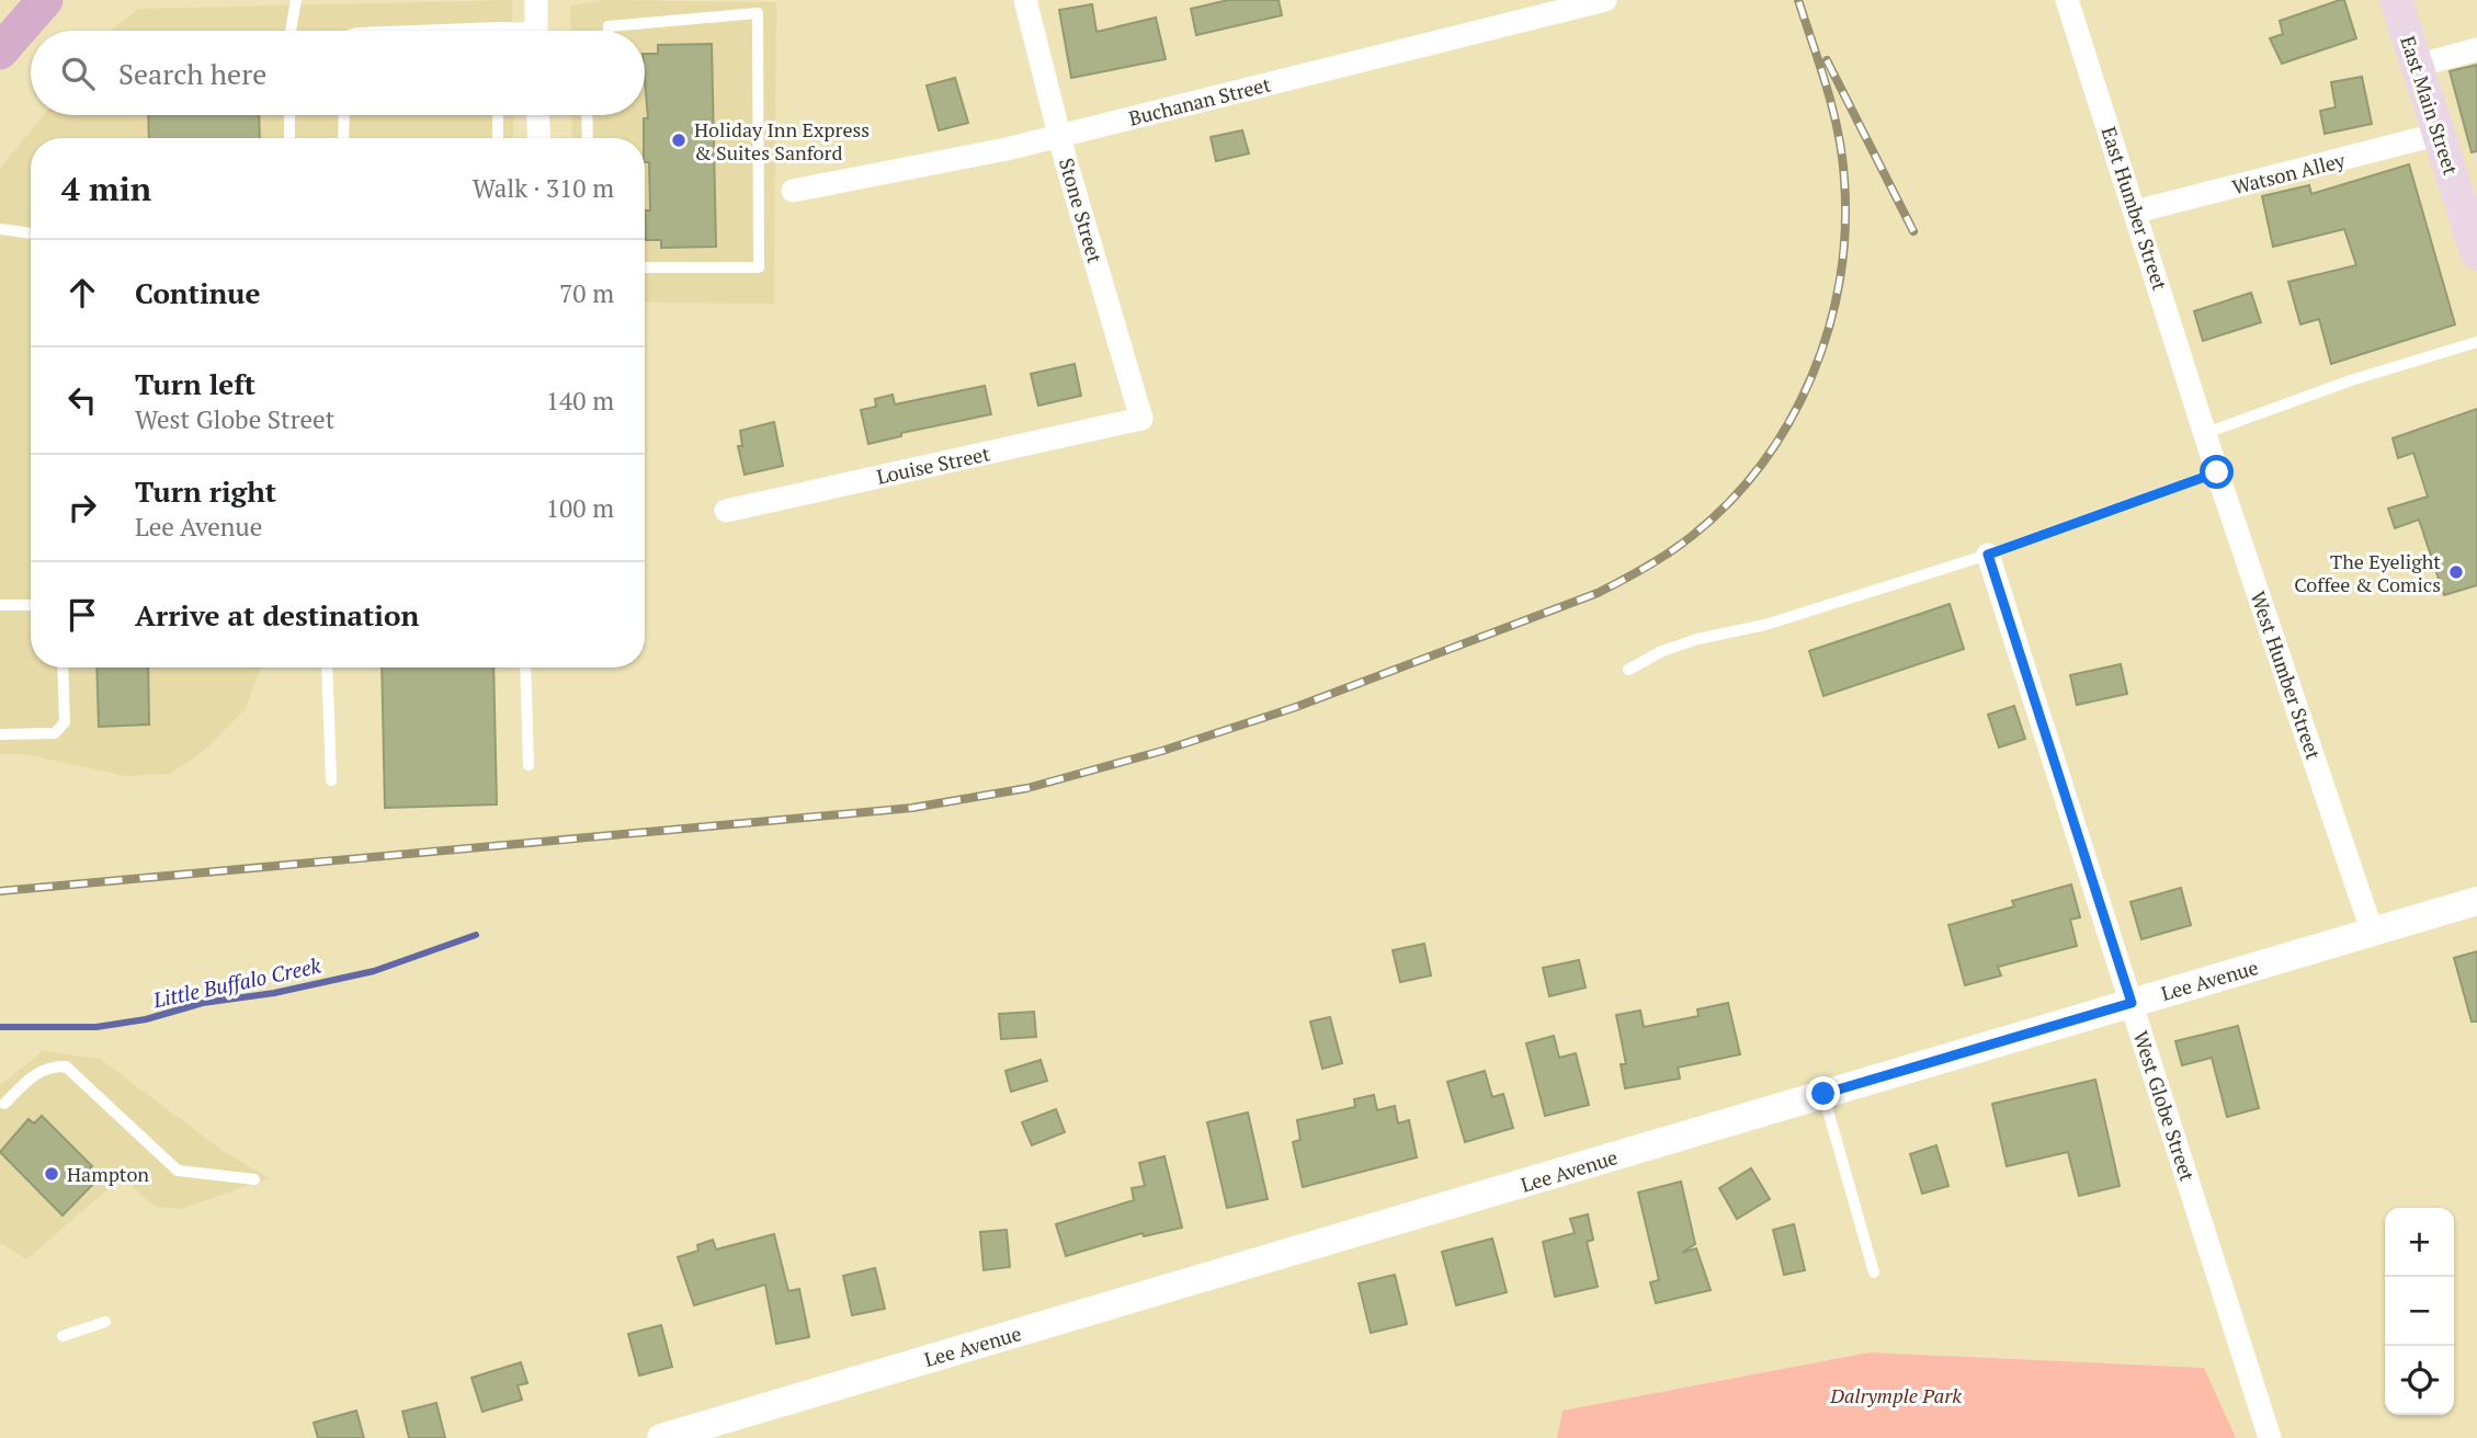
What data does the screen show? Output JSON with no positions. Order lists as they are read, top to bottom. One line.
{"streets":{"main road":["East Main Street"],"street":["Buchanan Street","Watson Alley","East Humber Street","Stone Street","Louise Street","West Humber Street","Lee Avenue","West Globe Street"]},"crossings":[["Buchanan Street","Stone Street"],["East Main Street","Watson Alley"],["Watson Alley","East Humber Street"],["East Humber Street","West Humber Street"],["Stone Street","Louise Street"],["West Humber Street","Lee Avenue"],["Lee Avenue","West Globe Street"]],"water":["Little Buffalo Creek"],"parks":["Dalrymple Park"],"places":["Holiday Inn Express & Suites Sanford","The Eyelight Coffee & Comics","Hampton"],"page":{"search":"Search here","heading":["4 min","Walk · 310 m"],"list":[["Continue","70 m"],["Turn left","West Globe Street","140 m"],["Turn right","Lee Avenue","100 m"],"Arrive at destination"],"map_buttons":["+","−"]}}
